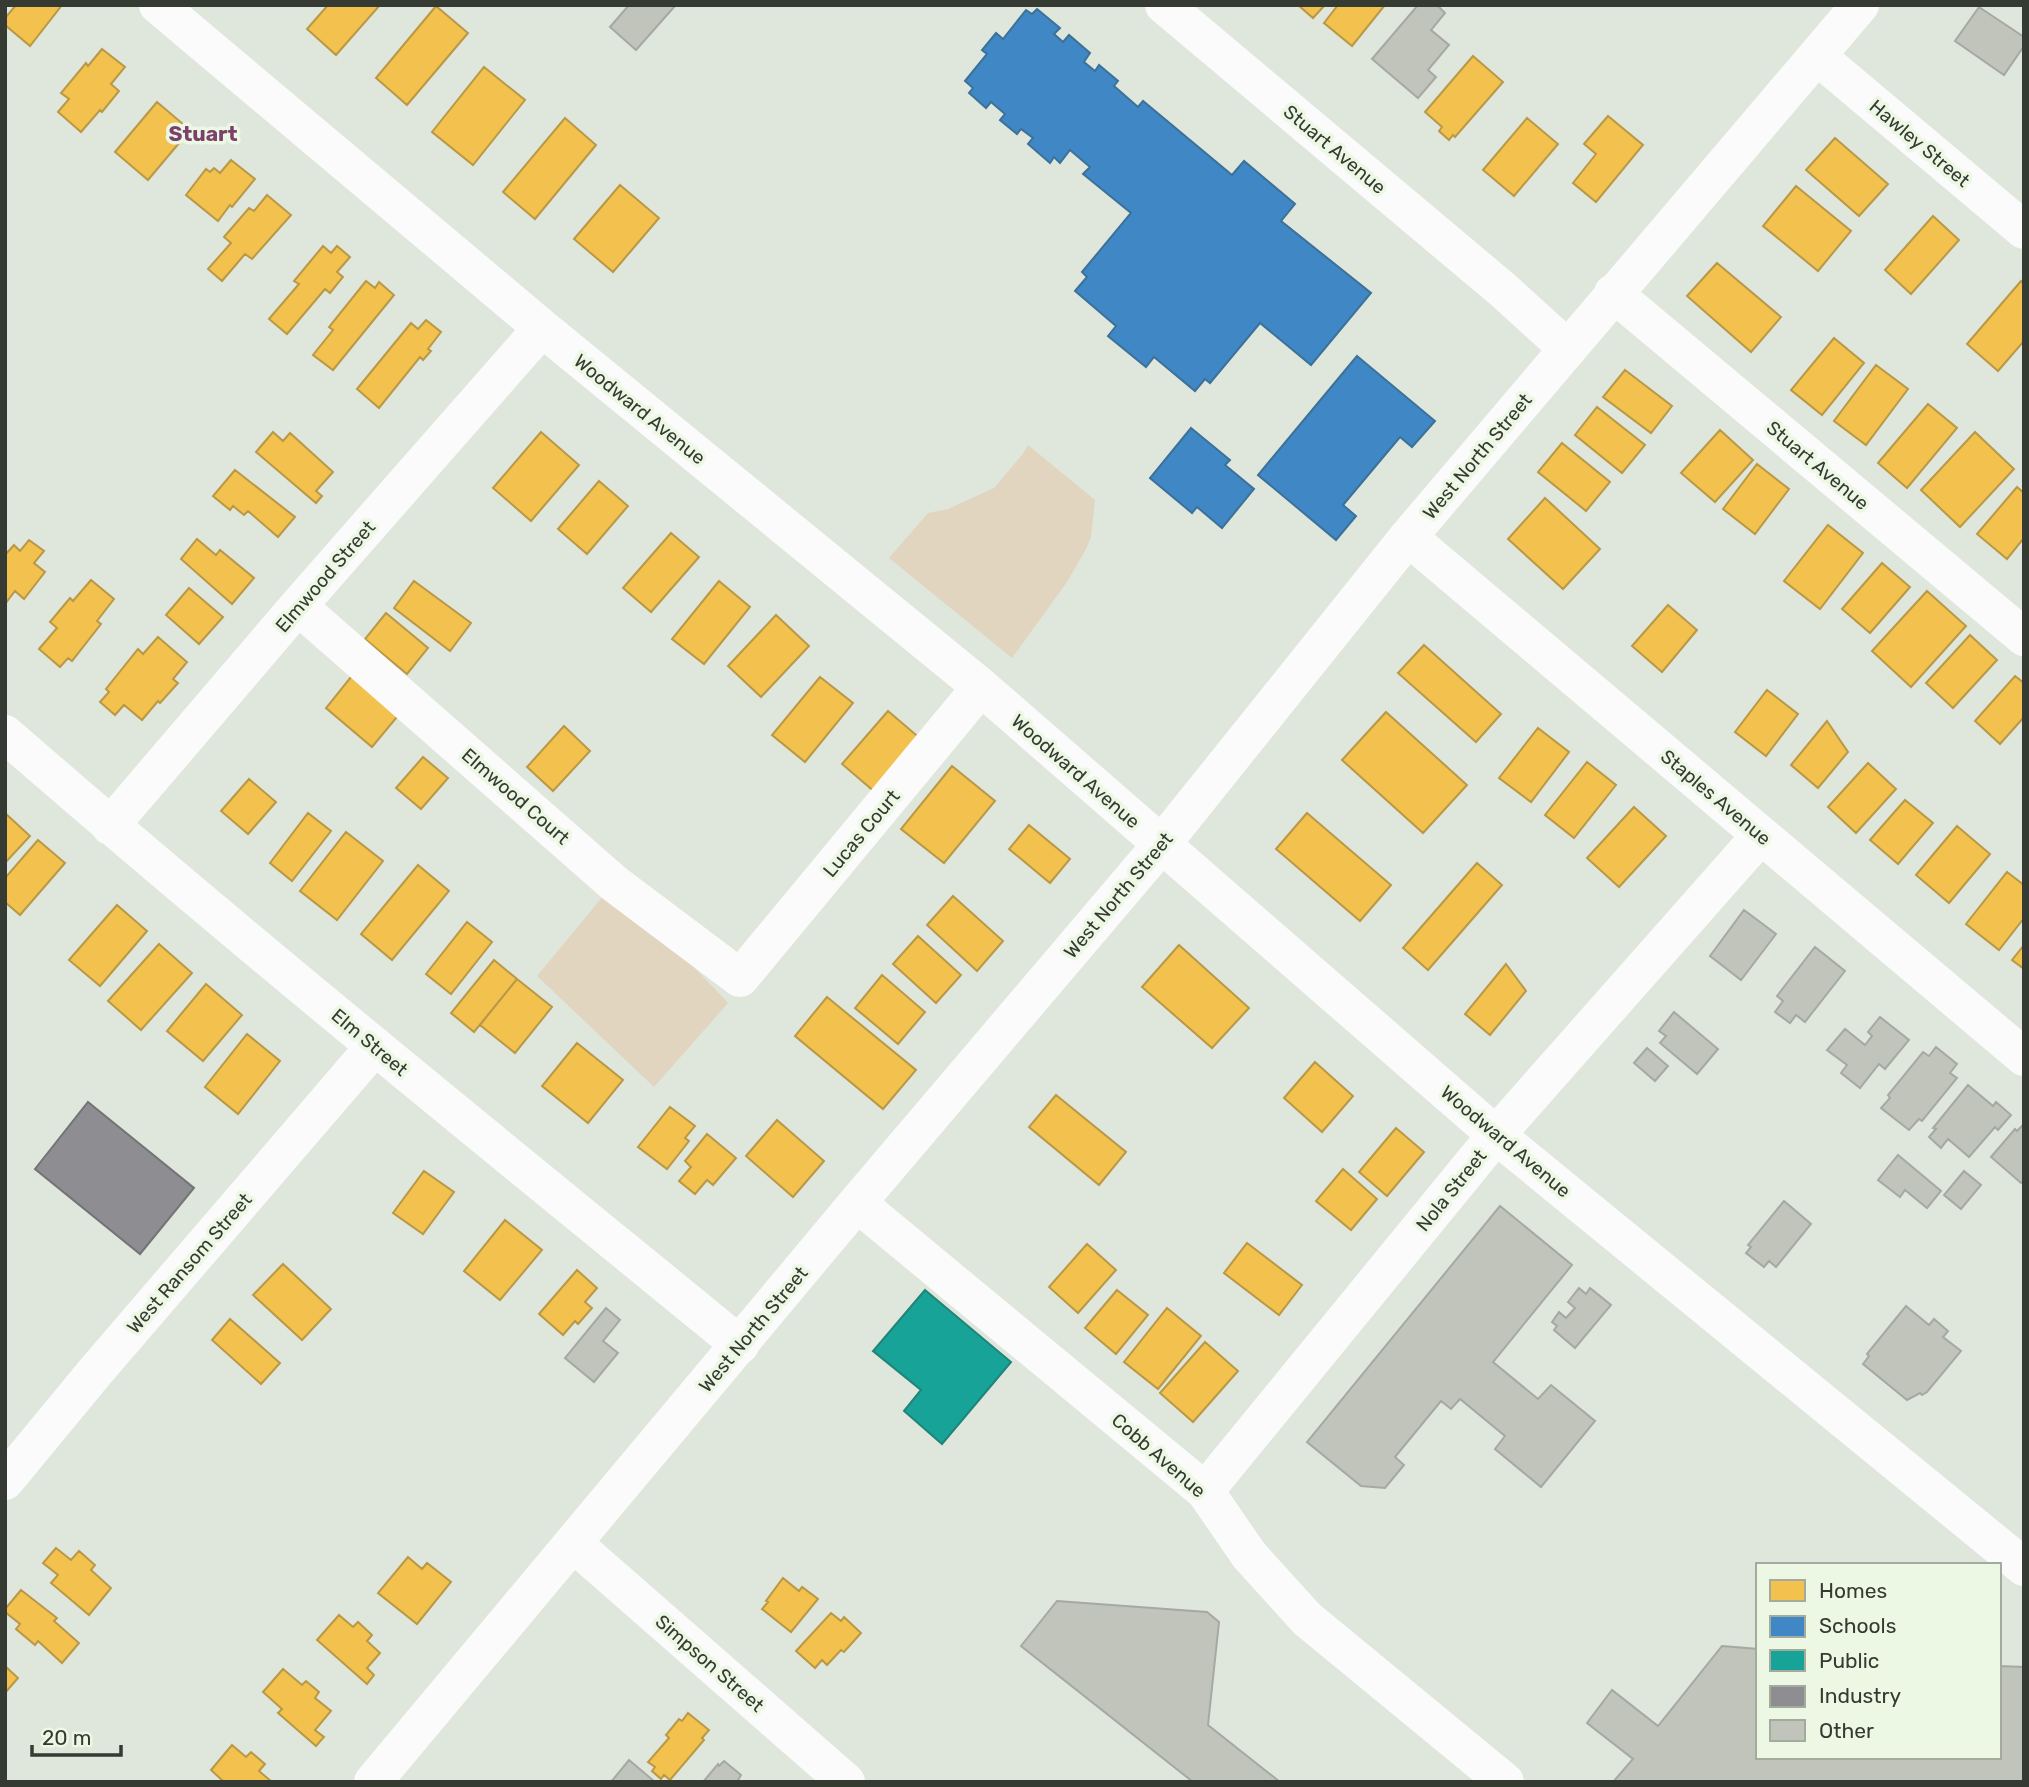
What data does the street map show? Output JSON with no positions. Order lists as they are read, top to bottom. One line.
{"streets":{"street":["Hawley Street","Stuart Avenue","Woodward Avenue","West North Street","Elmwood Street","Elmwood Court","Staples Avenue","Lucas Court","Elm Street","Nola Street","West Ransom Street","Cobb Avenue","Simpson Street"]},"crossings":[["Hawley Street","West North Street"],["Stuart Avenue","West North Street"],["Woodward Avenue","West North Street"],["Woodward Avenue","Elmwood Street"],["Woodward Avenue","Lucas Court"],["Woodward Avenue","Nola Street"],["West North Street","Staples Avenue"],["West North Street","Elm Street"],["West North Street","Cobb Avenue"],["West North Street","Simpson Street"],["Elmwood Street","Elmwood Court"],["Elmwood Street","Elm Street"],["Elmwood Court","Lucas Court"],["Staples Avenue","Nola Street"],["Elm Street","West Ransom Street"],["Nola Street","Cobb Avenue"]],"districts":["Stuart"],"legend":["Homes","Schools","Public","Industry","Other"],"scale_bar":"20 m"}
